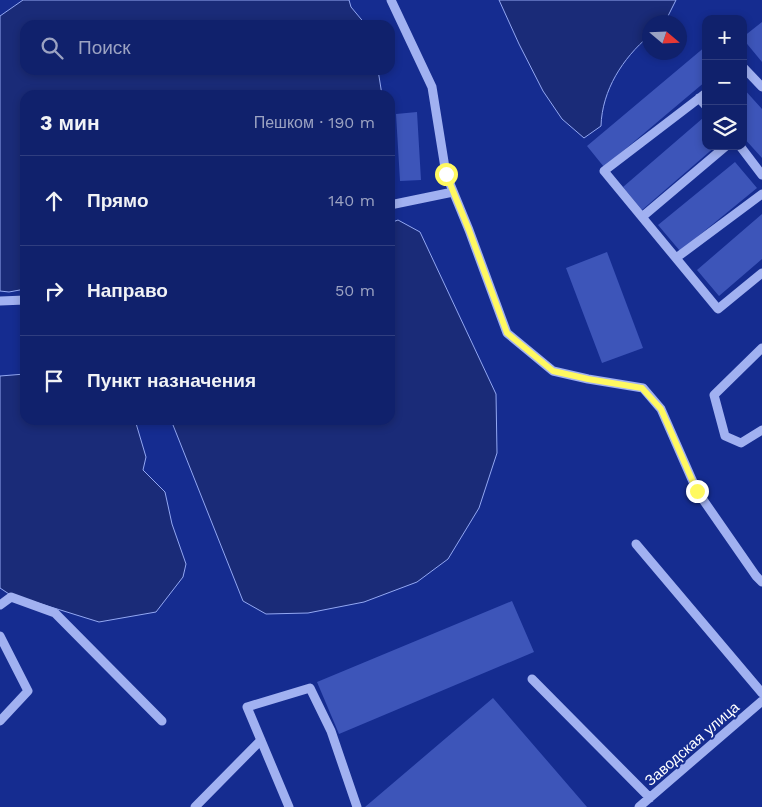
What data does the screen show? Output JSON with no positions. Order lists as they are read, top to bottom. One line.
{"streets":{"street":["Заводская улица"]},"north":"right","page":{"map_buttons":["+","−"],"search":"Поиск","heading":["3 мин","Пешком · 190 m"],"list":[["Прямо","140 m"],["Направо","50 m"],"Пункт назначения"]}}
